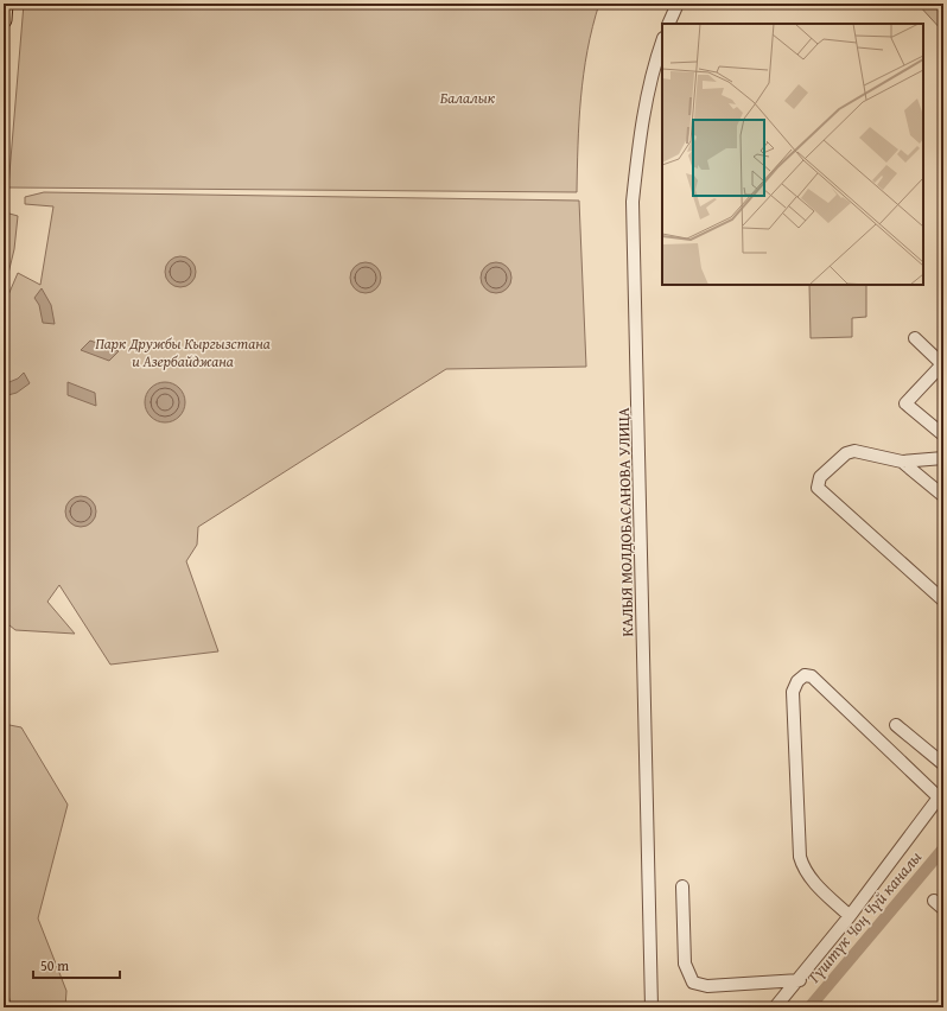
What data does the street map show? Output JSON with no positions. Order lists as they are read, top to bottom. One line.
{"streets":{"street":["КАЛЫЯ МОЛДОБАСАНОВА УЛИЦА"]},"water":["Түштүк Чоң Чүй каналы"],"parks":["Балалык","Парк Дружбы Кыргызстана и Азербайджана"],"scale_bar":"50 m"}
